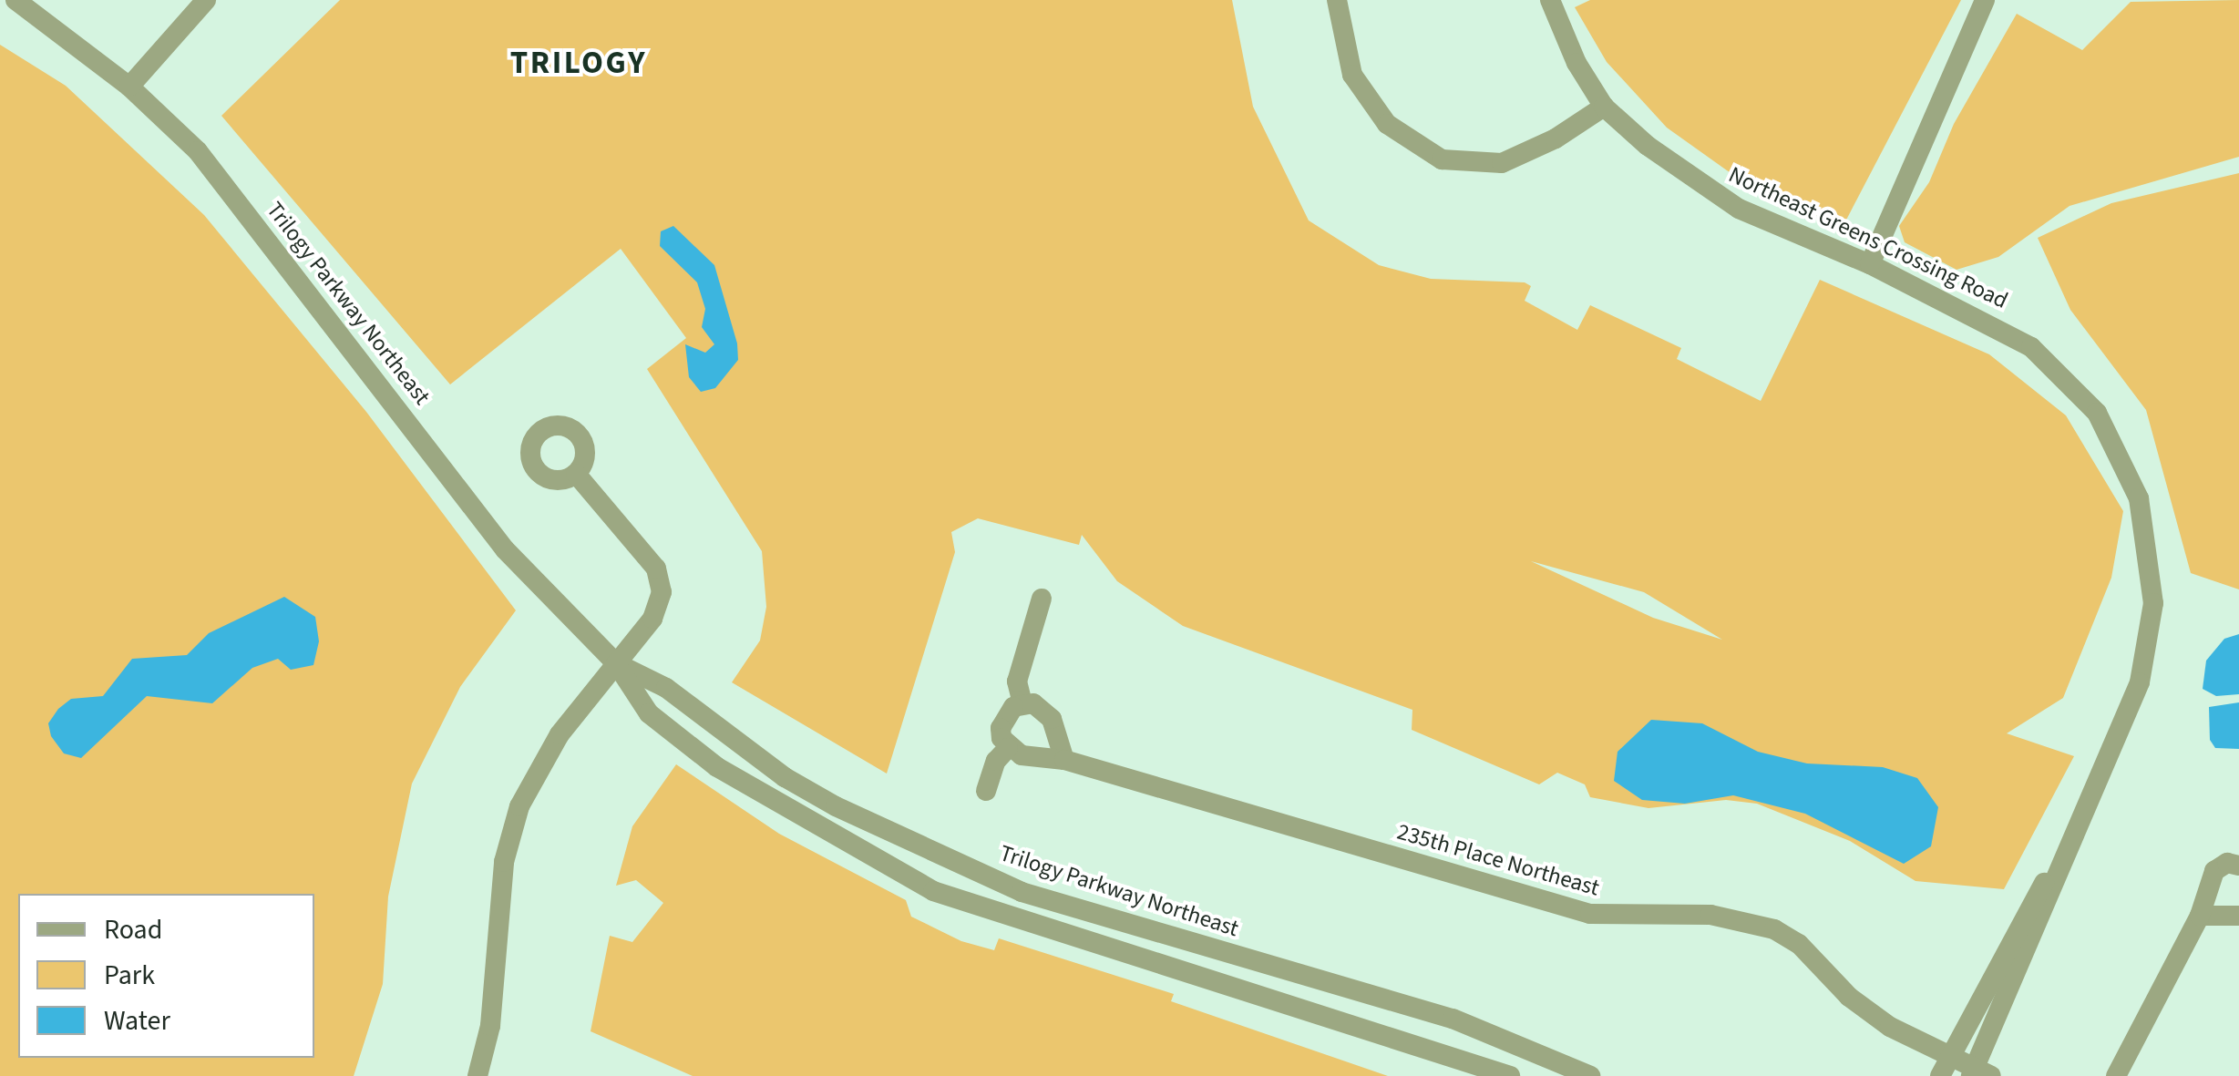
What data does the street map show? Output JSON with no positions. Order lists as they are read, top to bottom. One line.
{"streets":{"street":["Northeast Greens Crossing Road","Trilogy Parkway Northeast","235th Place Northeast"]},"crossings":[["Northeast Greens Crossing Road","235th Place Northeast"]],"districts":["TRILOGY"],"legend":["Road","Park","Water"]}
